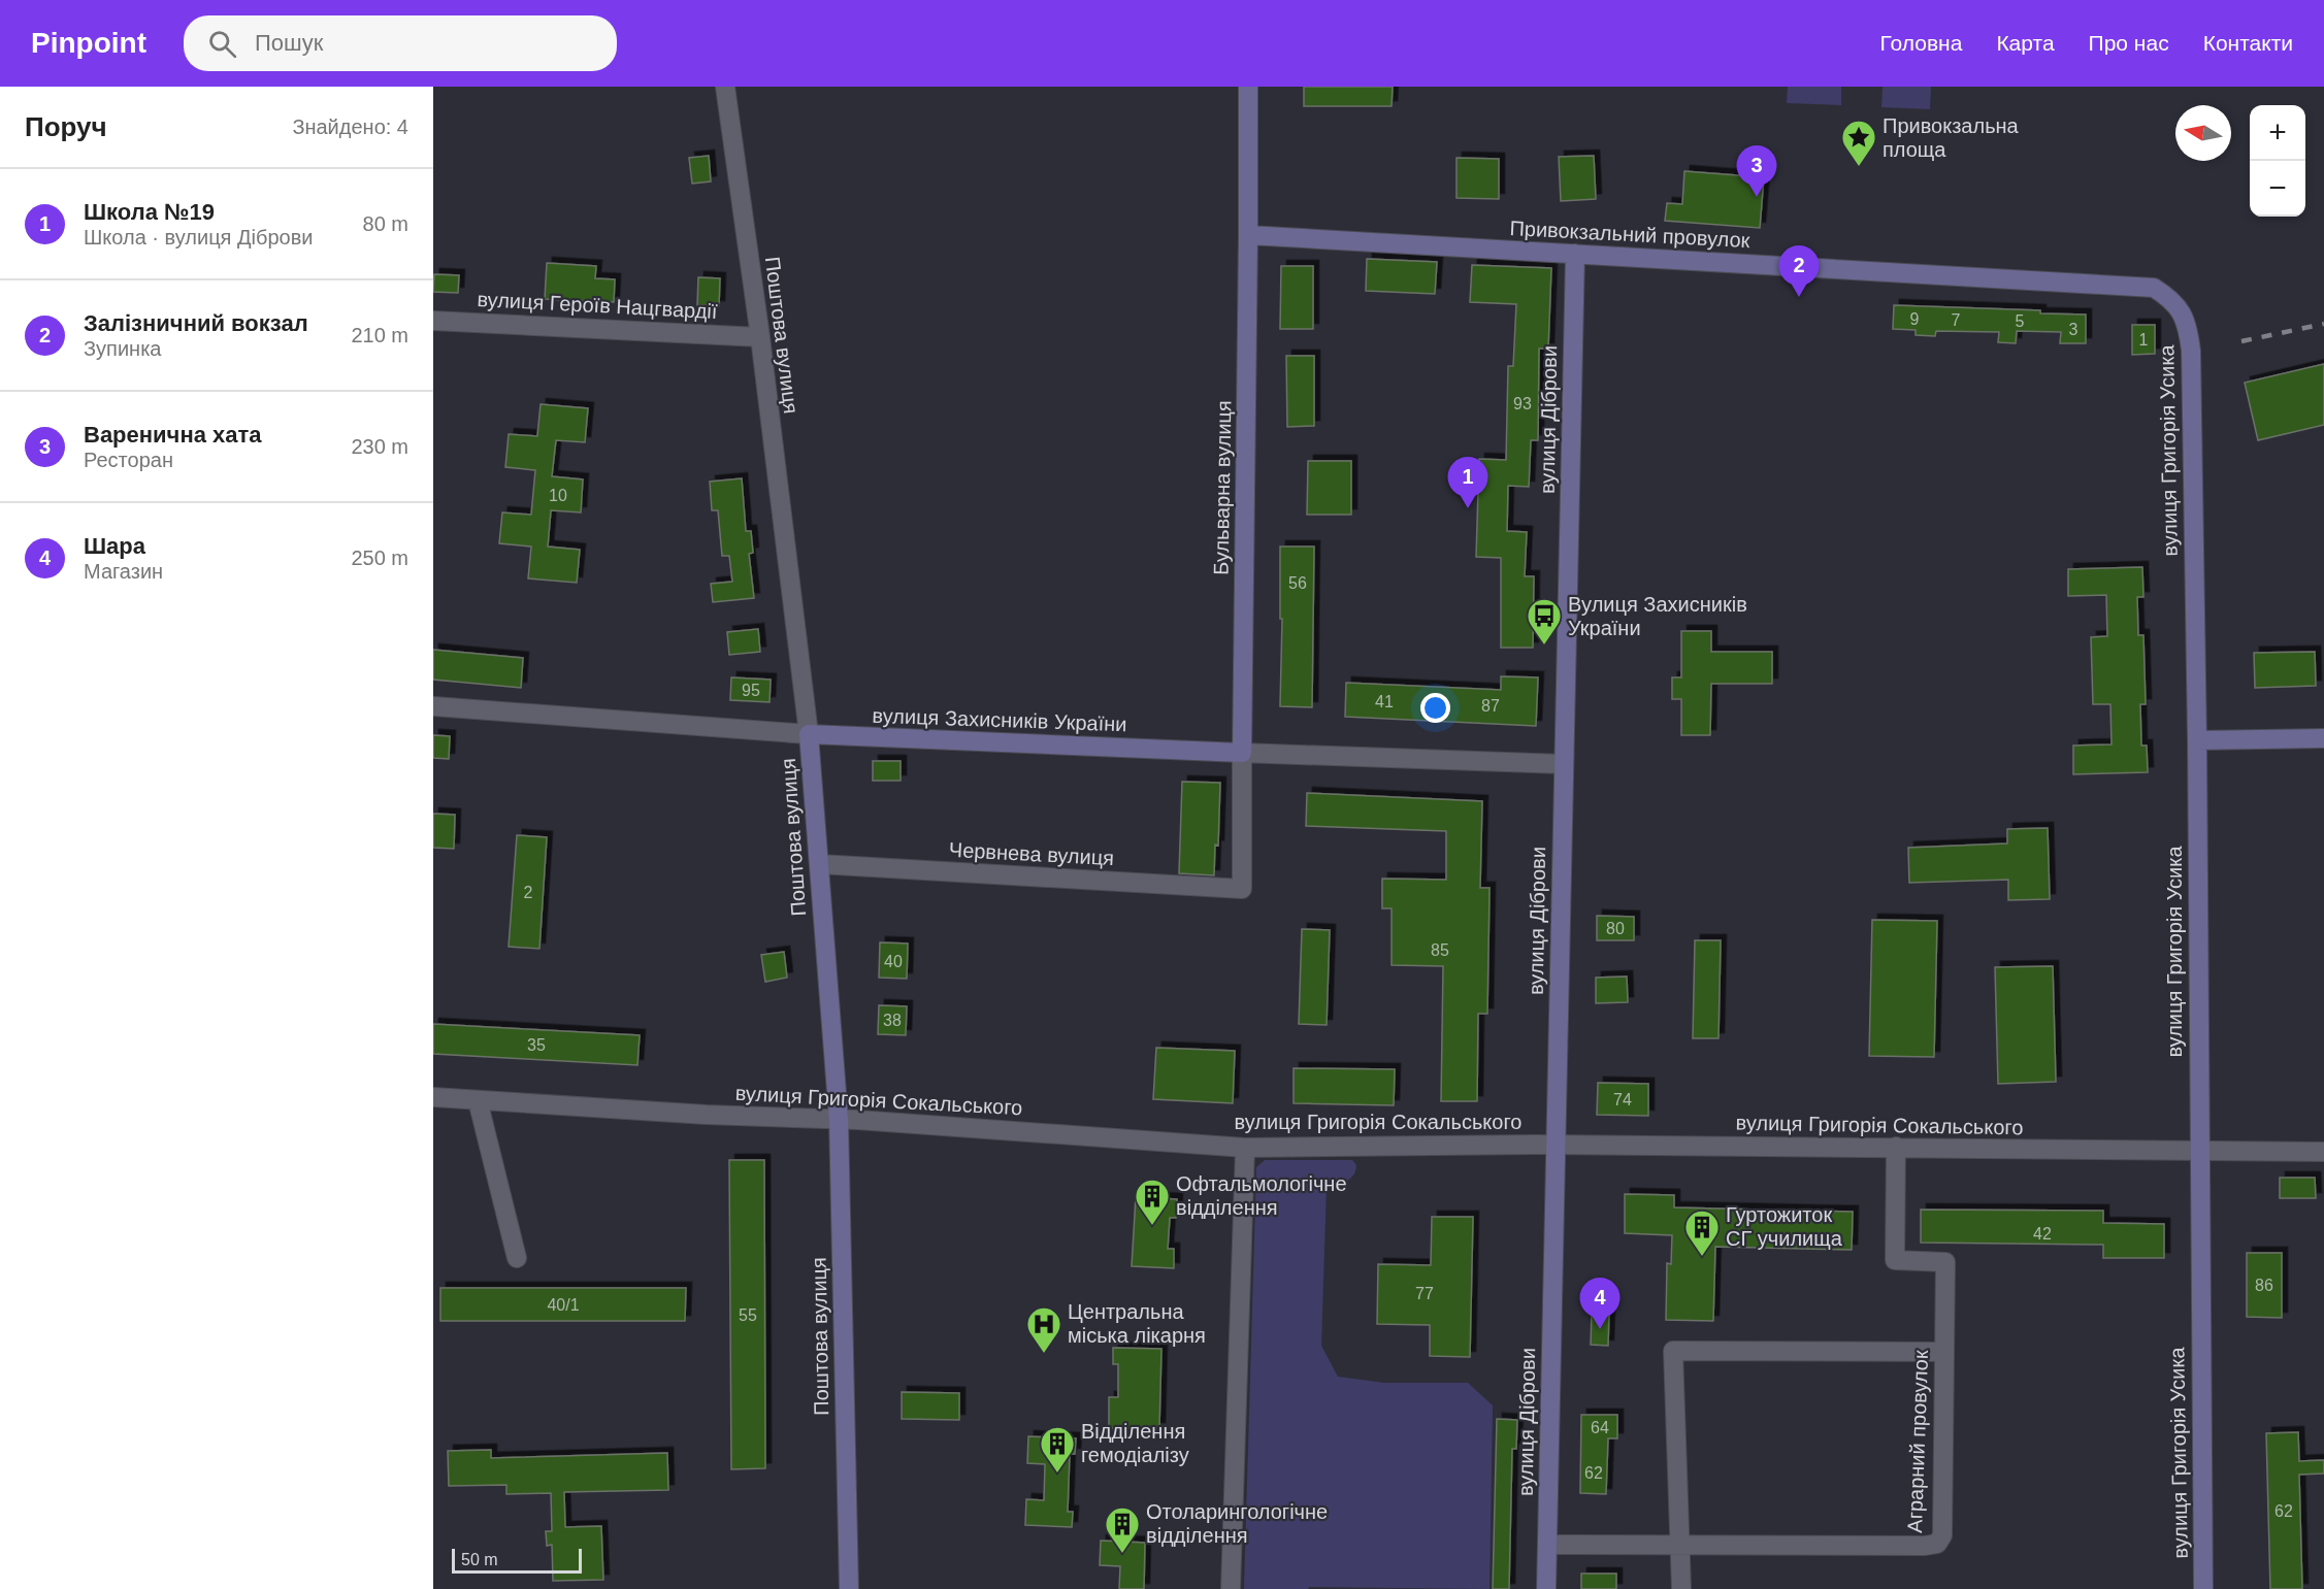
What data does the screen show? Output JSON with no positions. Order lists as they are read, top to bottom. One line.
{"streets":{"street":["Привокзальний провулок","вулиця Героїв Нацгвардії","Поштова вулиця","вулиця Діброви","вулиця Григорія Усика","Бульварна вулиця","вулиця Захисників України","Червнева вулиця","вулиця Григорія Сокальського","Аграрний провулок"]},"crossings":[["Привокзальний провулок","вулиця Діброви"],["Привокзальний провулок","вулиця Григорія Усика"],["Привокзальний провулок","Бульварна вулиця"],["вулиця Героїв Нацгвардії","Поштова вулиця"],["Поштова вулиця","вулиця Захисників України"],["Поштова вулиця","Червнева вулиця"],["Поштова вулиця","вулиця Григорія Сокальського"],["вулиця Діброви","вулиця Захисників України"],["вулиця Діброви","вулиця Григорія Сокальського"],["вулиця Діброви","Аграрний провулок"],["вулиця Григорія Усика","вулиця Григорія Сокальського"],["Бульварна вулиця","вулиця Захисників України"],["Бульварна вулиця","Червнева вулиця"],["вулиця Григорія Сокальського","Аграрний провулок"]],"places":{"place":["Привокзальна площа"],"bus stop":["Вулиця Захисників України"],"building":["Офтальмологічне відділення","Гуртожиток СГ училища","Відділення гемодіалізу","Отоларингологічне відділення"],"hospital":["Центральна міська лікарня"]},"house_numbers":["9","7","5","3","1","93","10","56","95","41","87","2","80","85","40","38","35","74","42","86","77","40/1","55","64","62","62"],"scale_bar":"50 m","north":"left","page":{"header":"Pinpoint","search":"Пошук","nav":["Головна","Карта","Про нас","Контакти"],"heading":["Поруч","Знайдено: 4"],"map_buttons":["+","−"],"pins":["3","2","1","4"],"list":[{"mark":"1","name":"Школа №19","note":"Школа · вулиця Діброви","value":"80 m"},{"mark":"2","name":"Залізничний вокзал","note":"Зупинка","value":"210 m"},{"mark":"3","name":"Варенична хата","note":"Ресторан","value":"230 m"},{"mark":"4","name":"Шара","note":"Магазин","value":"250 m"}],"scale":"50 m"}}
